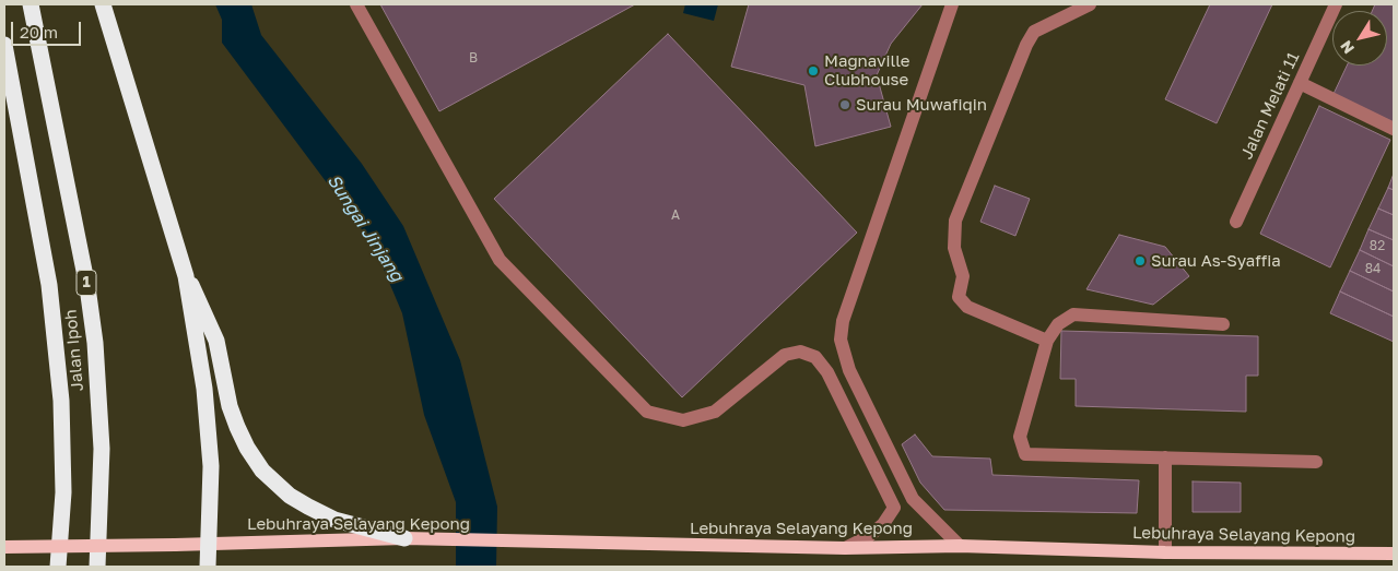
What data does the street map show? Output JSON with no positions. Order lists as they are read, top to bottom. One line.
{"streets":{"highway":["1","Jalan Ipoh"],"main road":["Lebuhraya Selayang Kepong"],"street":["Jalan Melati 11"]},"water":["Sungai Jinjang"],"places":["Magnaville Clubhouse","Surau Muwafiqin","Surau As-Syaffia"],"house_numbers":["B","A","82","84"],"scale_bar":"20 m","north":"bottom left"}
